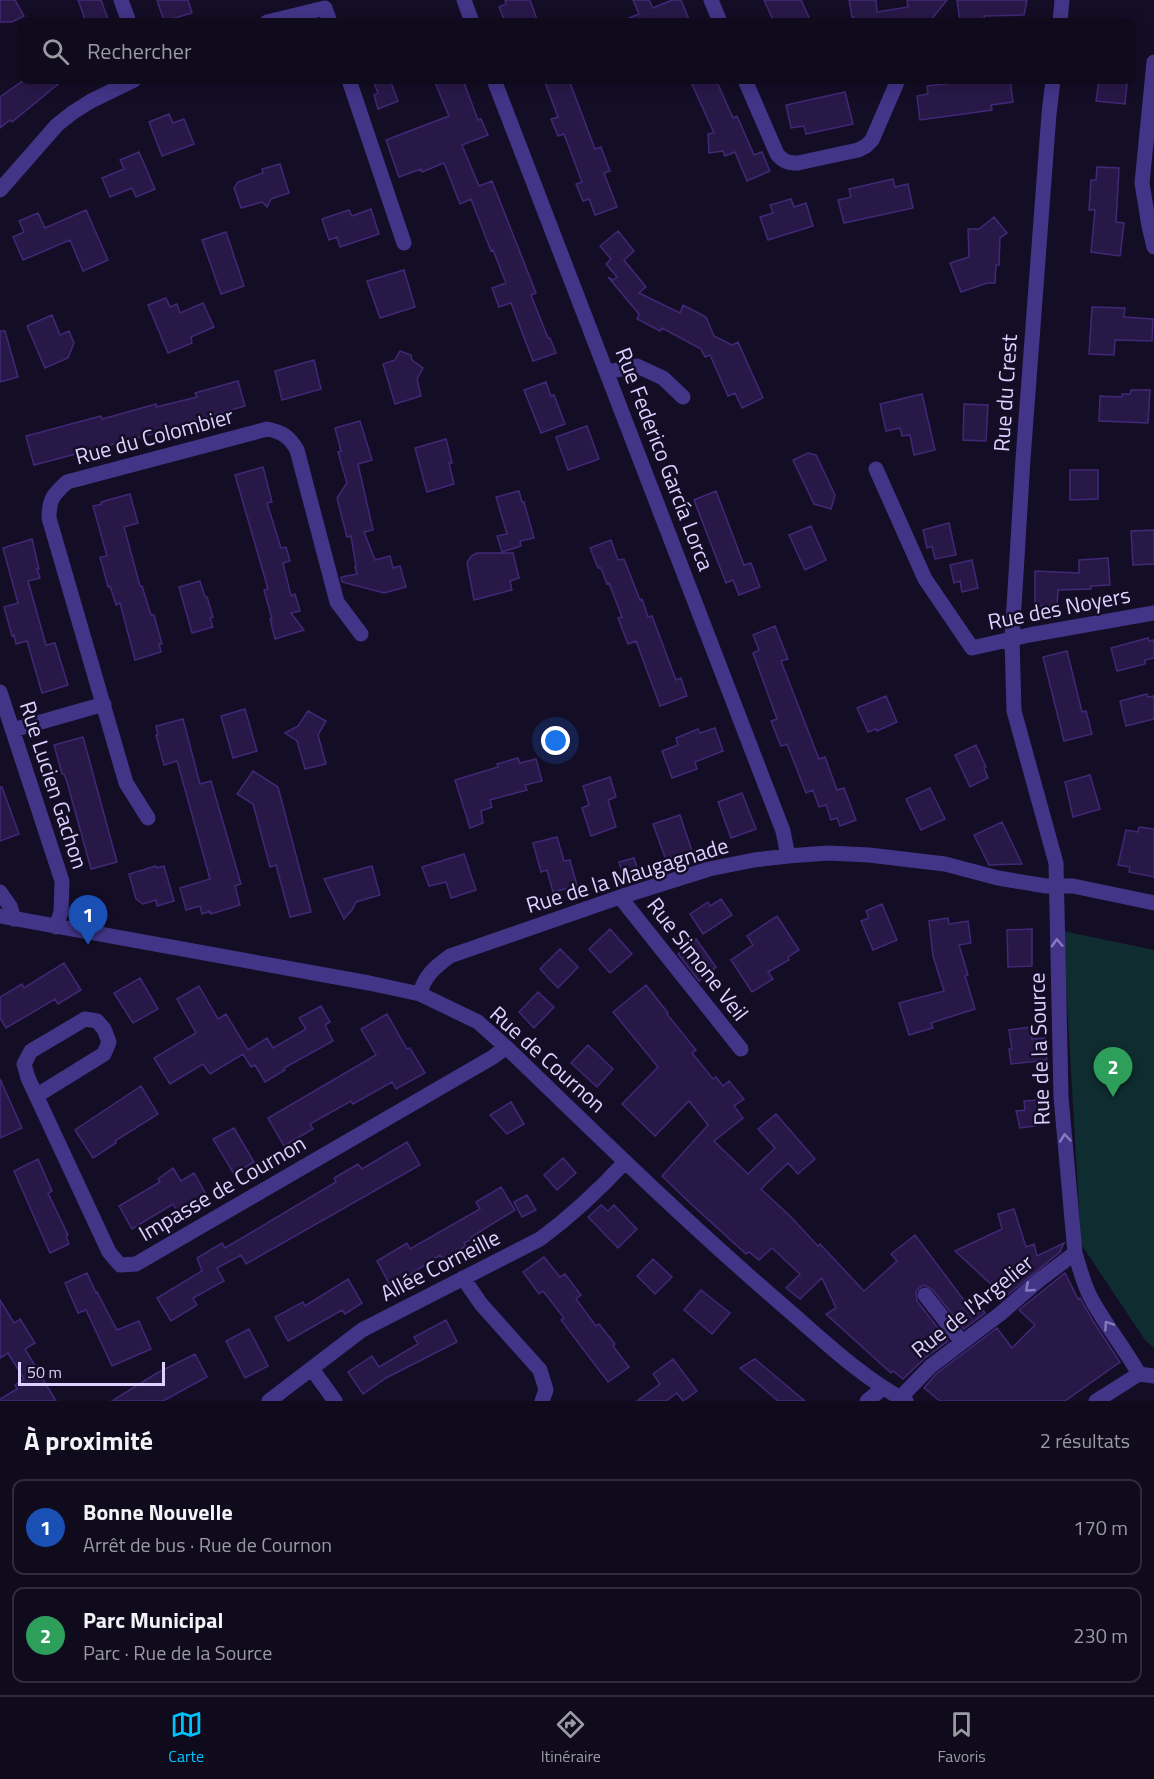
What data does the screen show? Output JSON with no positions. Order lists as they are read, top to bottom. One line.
{"streets":{"street":["Rue du Crest","Rue du Colombier","Rue Federico García Lorca","Rue des Noyers","Rue Lucien Gachon","Rue de la Maugagnade","Rue Simone Veil","Rue de la Source","Rue de Cournon","Impasse de Cournon","Allée Corneille","Rue de l'Argelier"]},"crossings":[["Rue du Crest","Rue des Noyers"],["Rue du Crest","Rue de la Source"],["Rue Federico García Lorca","Rue de la Maugagnade"],["Rue Lucien Gachon","Rue de Cournon"],["Rue de la Maugagnade","Rue Simone Veil"],["Rue de la Maugagnade","Rue de la Source"],["Rue de la Maugagnade","Rue de Cournon"],["Rue de la Source","Rue de l'Argelier"],["Rue de Cournon","Impasse de Cournon"],["Rue de Cournon","Allée Corneille"],["Rue de Cournon","Rue de l'Argelier"]],"one_way":["Rue de la Source","Rue de l'Argelier"],"scale_bar":"50 m","page":{"search":"Rechercher","pins":["1","2"],"scale":"50 m","heading":["À proximité","2 résultats"],"list":[{"mark":"1","name":"Bonne Nouvelle","note":"Arrêt de bus · Rue de Cournon","value":"170 m"},{"mark":"2","name":"Parc Municipal","note":"Parc · Rue de la Source","value":"230 m"}],"nav":["Carte","Itinéraire","Favoris"]}}
